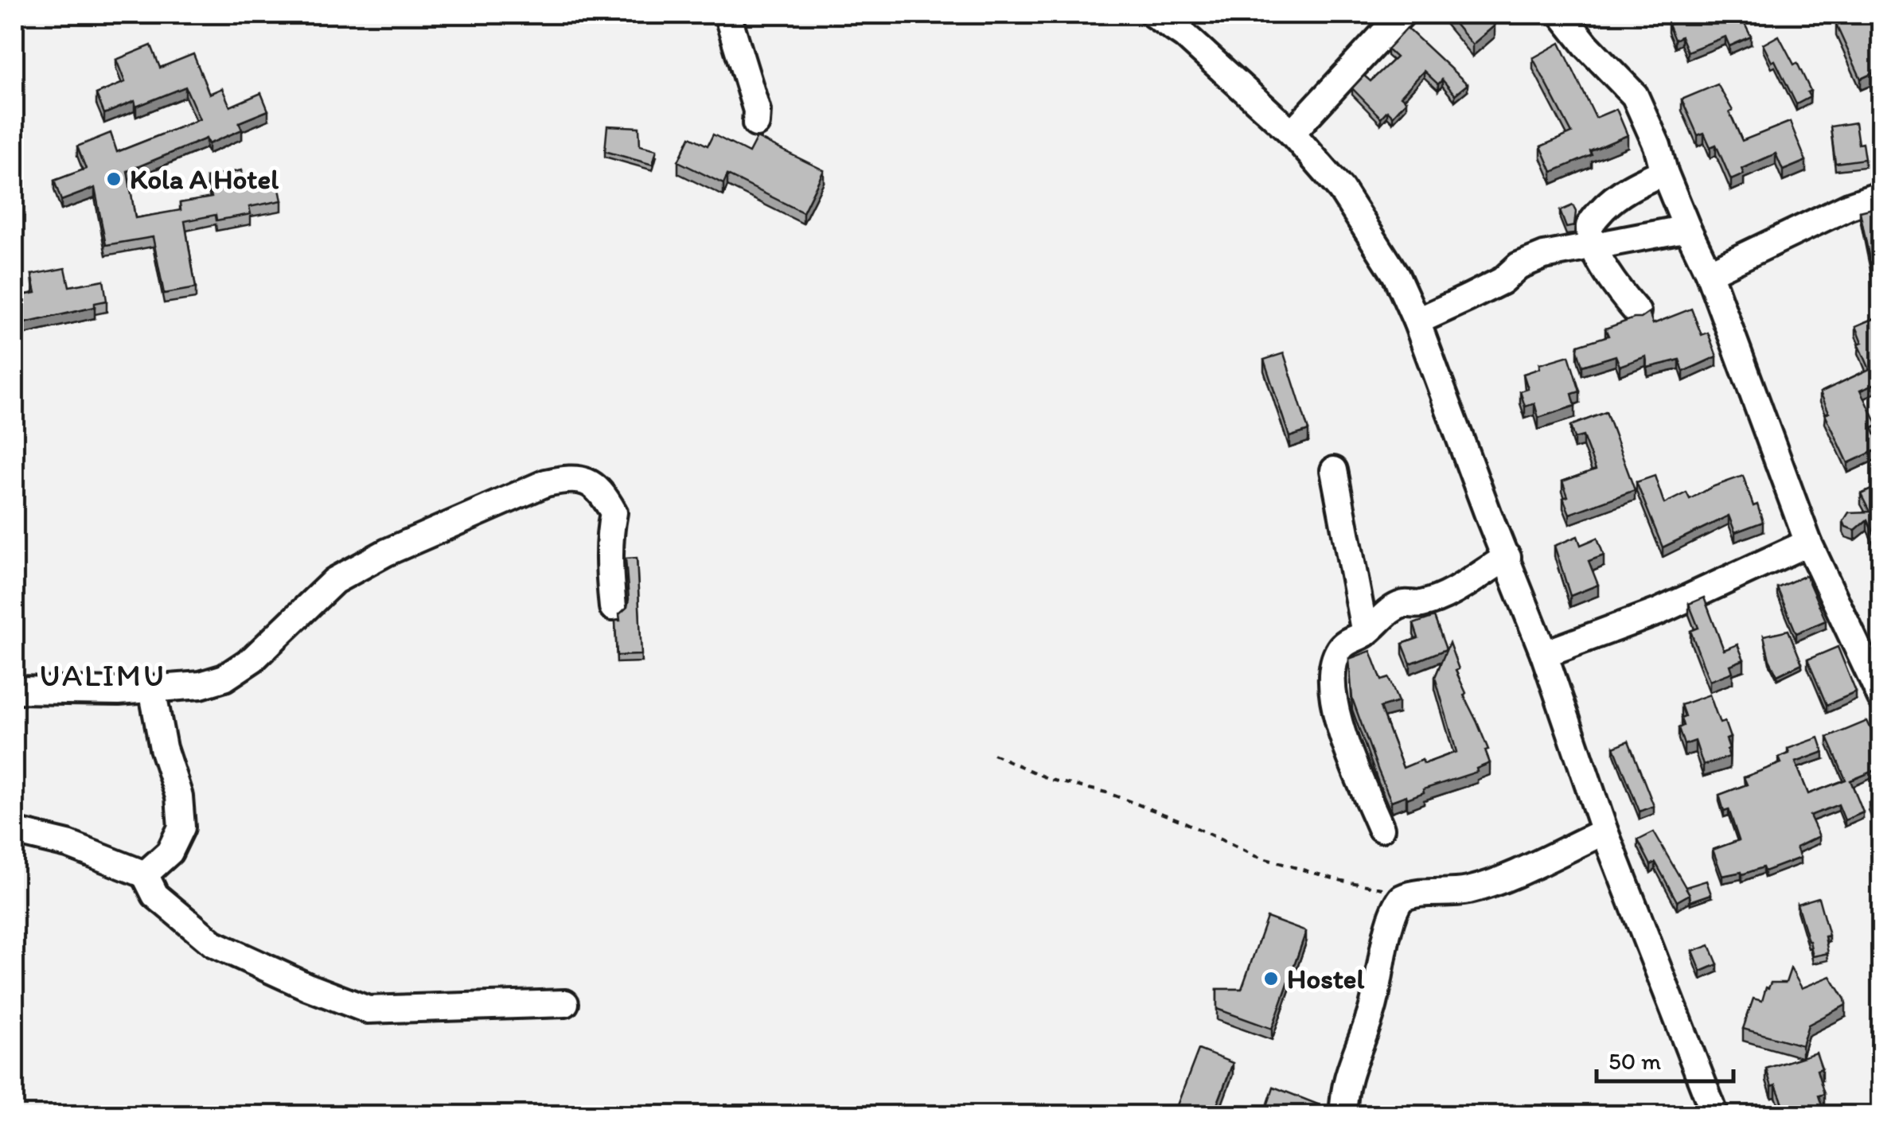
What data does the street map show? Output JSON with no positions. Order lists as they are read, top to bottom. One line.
{"districts":["UALIMU"],"places":["Kola A Hotel","Hostel"],"scale_bar":"50 m"}
